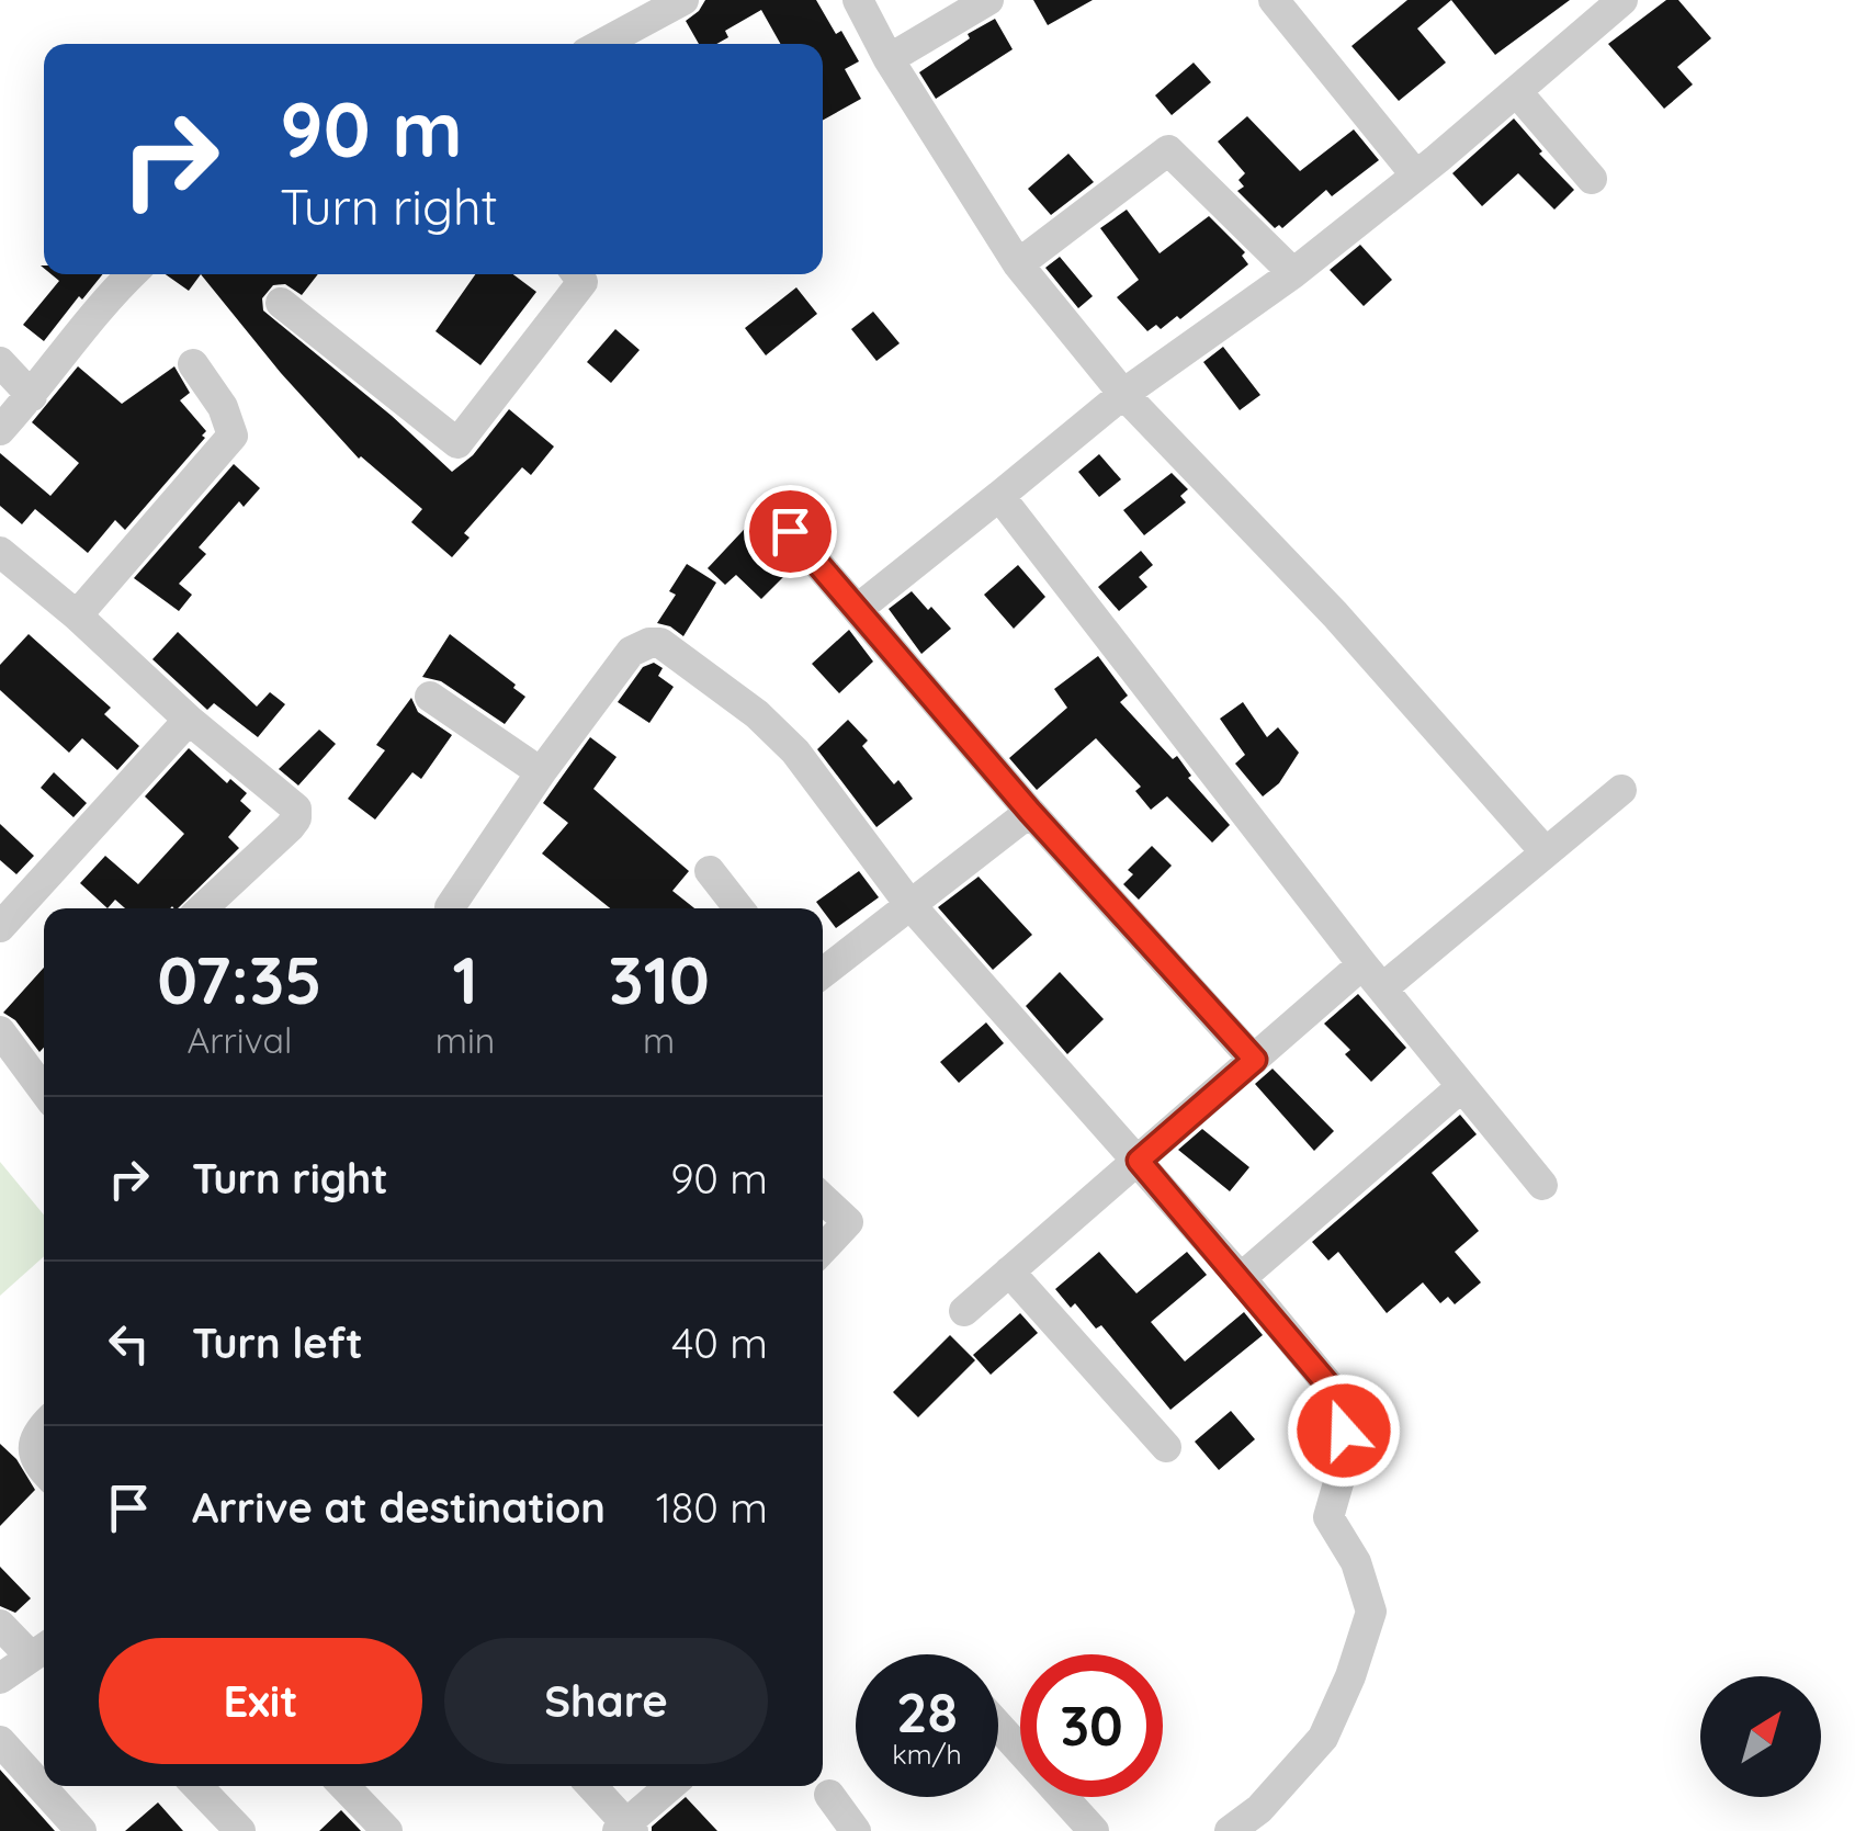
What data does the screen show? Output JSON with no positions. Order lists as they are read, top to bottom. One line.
{"north":"top right","page":{"turn":["90 m","Turn right"],"eta":["07:35","Arrival","1","min","310","m"],"list":[{"name":"Turn right","value":"90 m"},{"name":"Turn left","value":"40 m"},{"name":"Arrive at destination","value":"180 m"}],"buttons":["Exit","Share"],"speed":"28 km/h","limit":"30"}}
